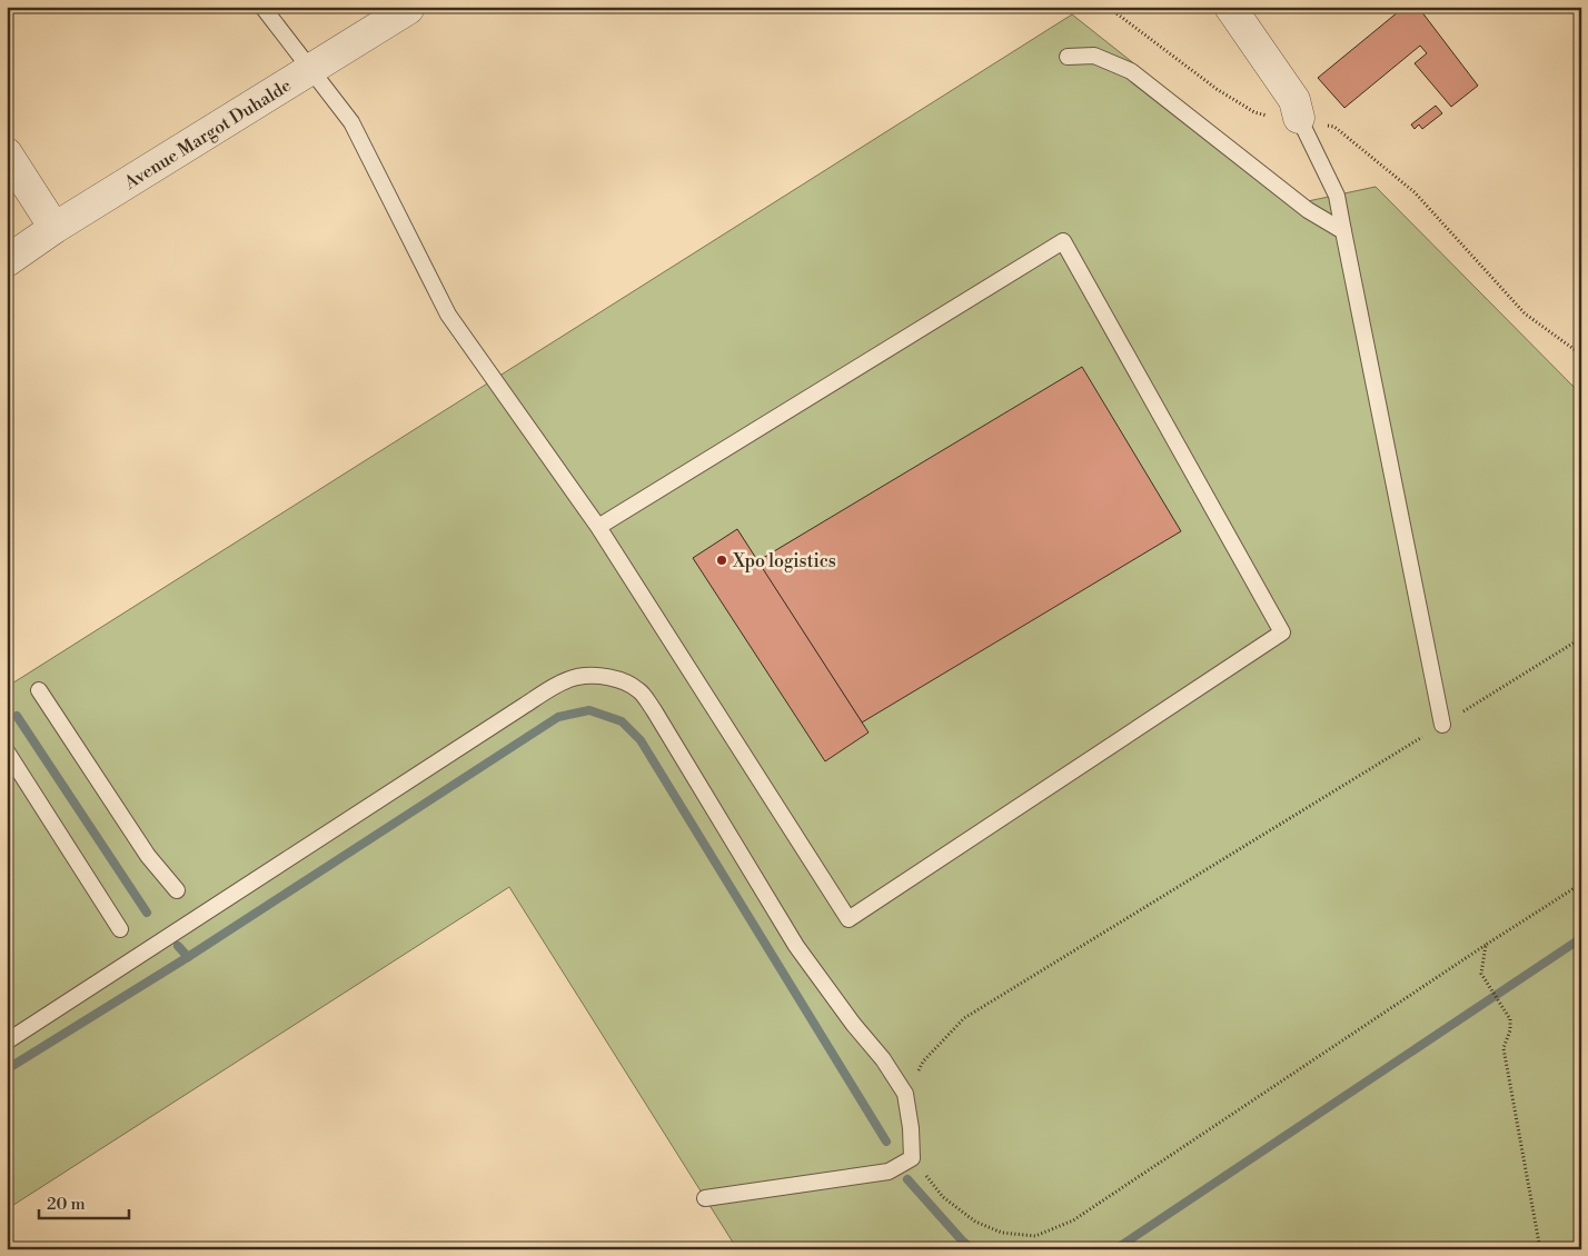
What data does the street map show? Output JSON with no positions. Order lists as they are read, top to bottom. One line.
{"streets":{"street":["Avenue Margot Duhalde"]},"places":["Xpo logistics"],"scale_bar":"20 m"}
